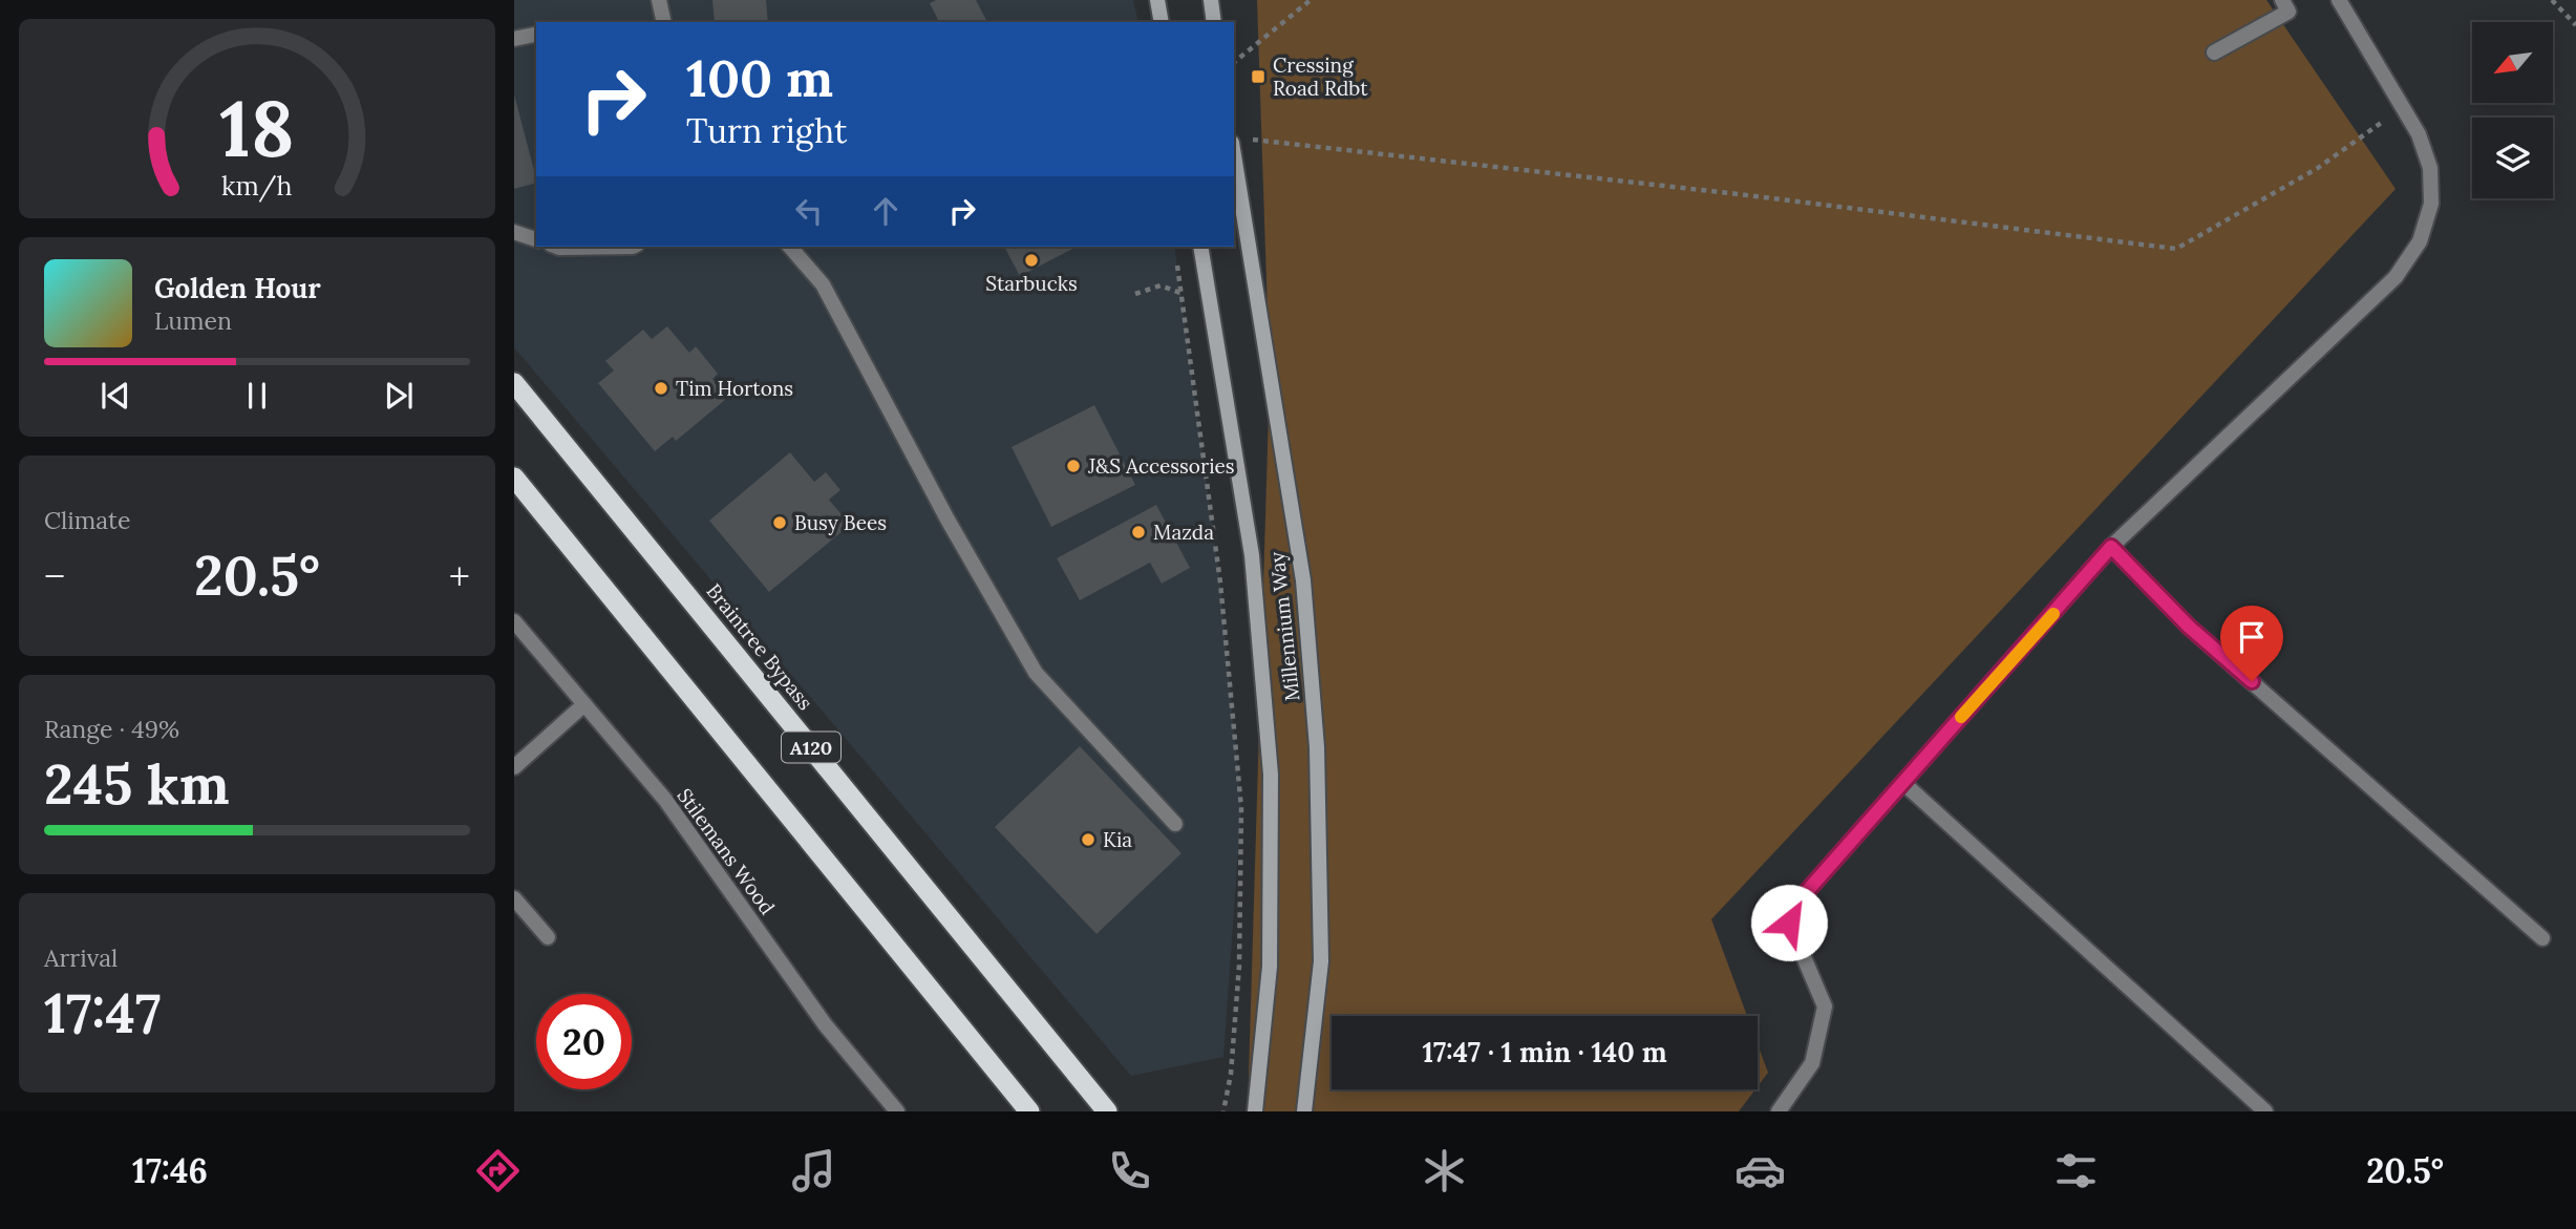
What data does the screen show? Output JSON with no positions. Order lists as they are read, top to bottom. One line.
{"streets":{"highway":["Braintree Bypass","A120"],"main road":["Millennium Way"],"street":["Stilemans Wood"]},"places":{"transit":["Cressing Road Rdbt"],"other":["Starbucks","Tim Hortons","J&S Accessories","Busy Bees","Mazda","Kia"]},"north":"bottom left","page":{"turn":["100 m","Turn right"],"song":["Golden Hour","Lumen"],"tile":["Climate",["Range · 49%","245 km"],["Arrival","17:47"]],"heat":["−","20.5°","+"],"limit":"20","trip":"17:47 · 1 min · 140 m","tabs":["17:46","20.5°"],"gauge":["18","km/h"]}}
